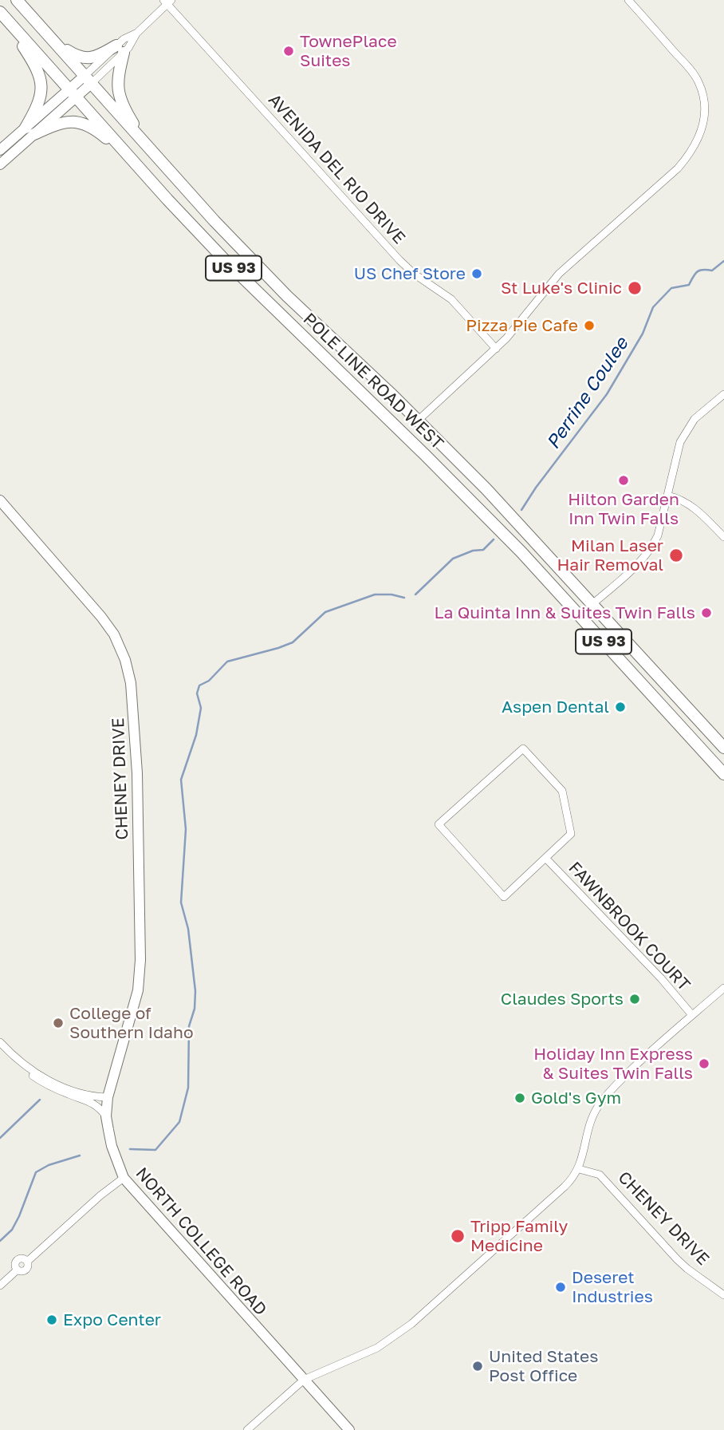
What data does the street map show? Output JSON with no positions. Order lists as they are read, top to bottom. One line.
{"streets":{"highway":["US 93","POLE LINE ROAD WEST"],"main road":["CHENEY DRIVE","NORTH COLLEGE ROAD"],"street":["AVENIDA DEL RIO DRIVE","FAWNBROOK COURT"]},"crossings":[["CHENEY DRIVE","NORTH COLLEGE ROAD"]],"water":["Perrine Coulee"],"places":["TownePlace Suites","US Chef Store","St Luke's Clinic","Pizza Pie Cafe","Hilton Garden Inn Twin Falls","Milan Laser Hair Removal","La Quinta Inn & Suites Twin Falls","Aspen Dental","Claudes Sports","College of Southern Idaho","Holiday Inn Express & Suites Twin Falls","Gold's Gym","Tripp Family Medicine","Deseret Industries","Expo Center","United States Post Office"]}
